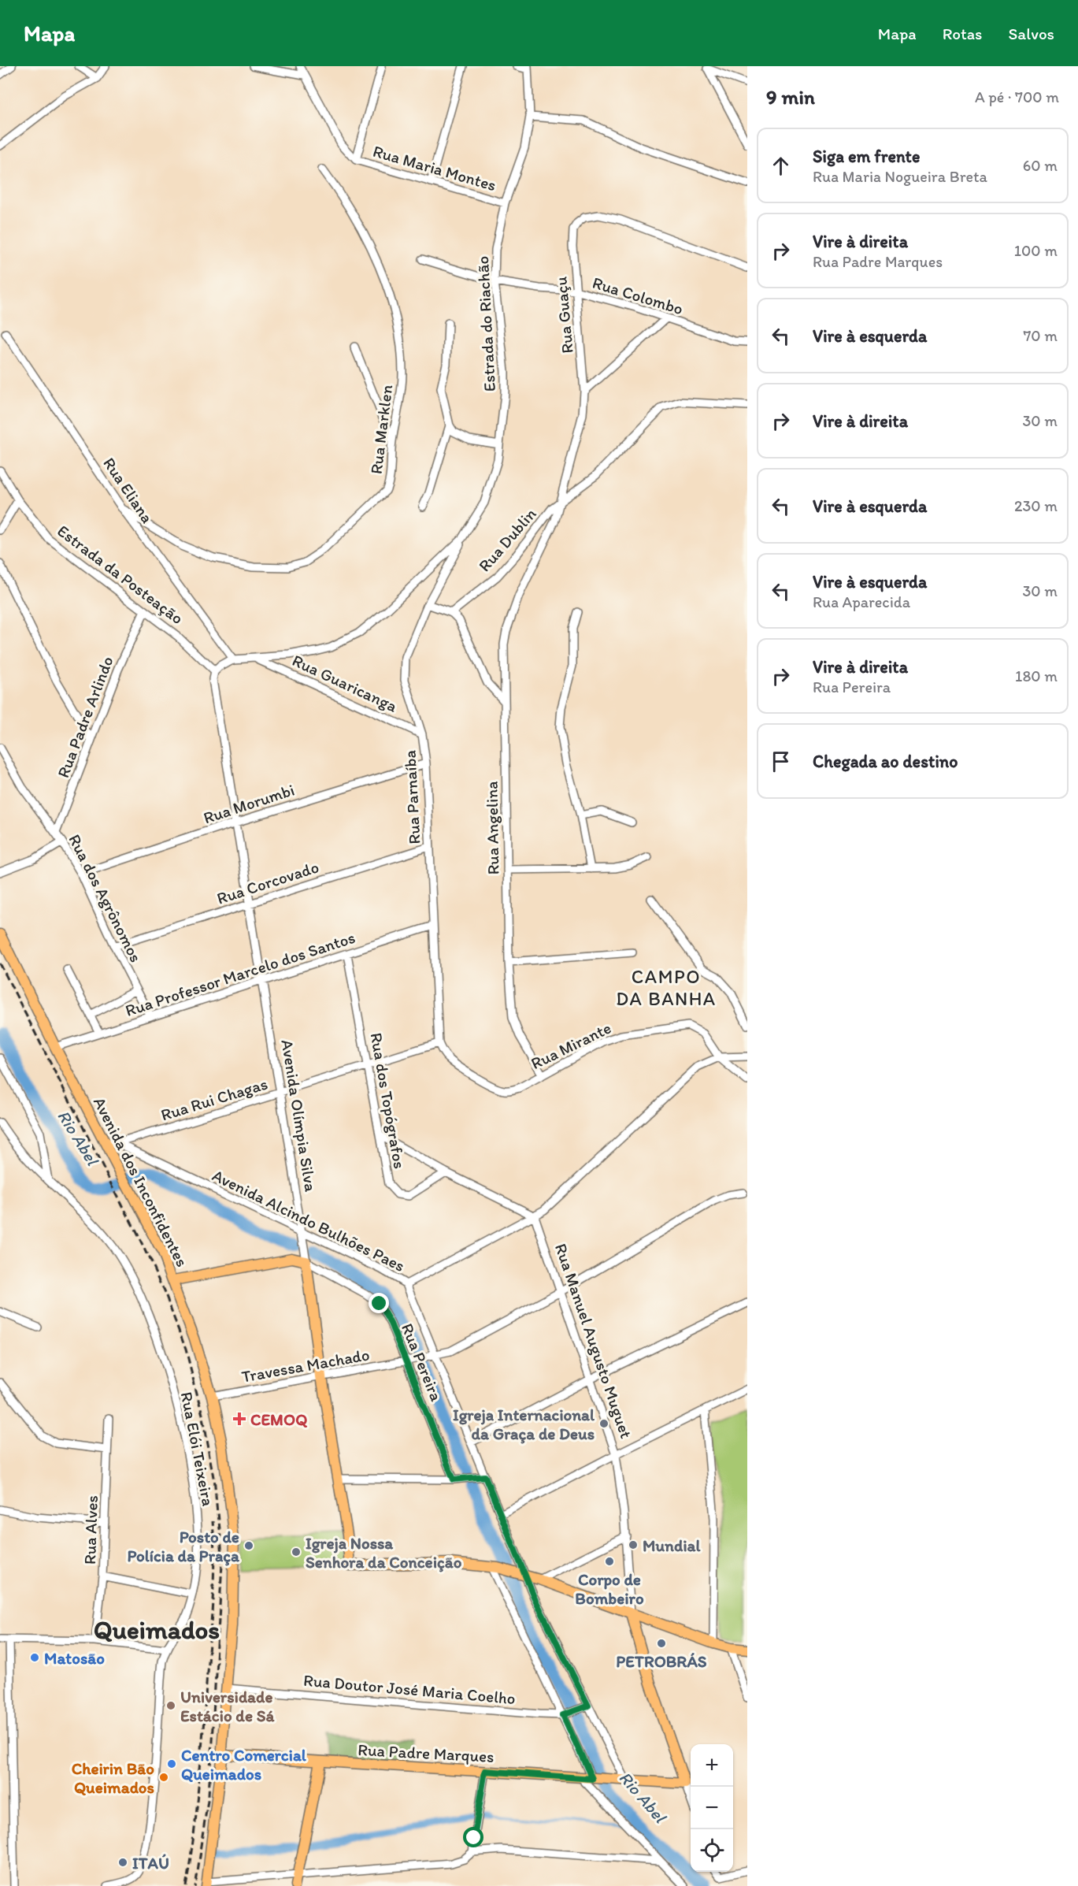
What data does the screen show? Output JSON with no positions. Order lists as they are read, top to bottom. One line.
{"streets":{"main road":["Avenida Olímpia Silva","Avenida dos Inconfidentes","Rua Manuel Augusto Muguet","Rua Pereira","Rua Padre Marques"],"street":["Rua Maria Montes","Rua Colombo","Rua Guaçu","Estrada do Riachão","Rua Marklen","Rua Eliana","Rua Dublin","Estrada da Posteação","Rua Guaricanga","Rua Padre Arlindo","Rua Parnaíba","Rua Morumbi","Rua Angelina","Rua Corcovado","Rua dos Agrônomos","Rua Professor Marcelo dos Santos","Rua Mirante","Rua Rui Chagas","Rua dos Topógrafos","Avenida Alcindo Bulhões Paes","Travessa Machado","Rua Elói Teixeira","Rua Alves","Rua Doutor José Maria Coelho"]},"crossings":[["Rua Maria Montes","Estrada do Riachão"],["Rua Colombo","Rua Guaçu"],["Rua Colombo","Estrada do Riachão"],["Rua Guaçu","Rua Dublin"],["Rua Guaçu","Rua Angelina"],["Estrada do Riachão","Rua Eliana"],["Estrada do Riachão","Rua Guaricanga"],["Estrada do Riachão","Rua Parnaíba"],["Rua Marklen","Rua Eliana"],["Estrada da Posteação","Rua Padre Arlindo"],["Estrada da Posteação","Avenida Olímpia Silva"],["Rua Guaricanga","Rua Parnaíba"],["Rua Padre Arlindo","Rua dos Agrônomos"],["Rua Parnaíba","Rua Morumbi"],["Rua Parnaíba","Rua Corcovado"],["Rua Parnaíba","Rua Professor Marcelo dos Santos"],["Rua Parnaíba","Rua Mirante"],["Rua Parnaíba","Rua Rui Chagas"],["Rua Morumbi","Rua dos Agrônomos"],["Rua Morumbi","Avenida Olímpia Silva"],["Rua Angelina","Rua Mirante"],["Rua Corcovado","Rua dos Agrônomos"],["Rua Corcovado","Avenida Olímpia Silva"],["Rua dos Agrônomos","Rua Professor Marcelo dos Santos"],["Rua Professor Marcelo dos Santos","Rua dos Topógrafos"],["Rua Professor Marcelo dos Santos","Avenida Olímpia Silva"],["Rua Professor Marcelo dos Santos","Avenida dos Inconfidentes"],["Rua Mirante","Rua Rui Chagas"],["Rua Rui Chagas","Rua dos Topógrafos"],["Rua Rui Chagas","Avenida Olímpia Silva"],["Rua Rui Chagas","Avenida dos Inconfidentes"],["Rua Rui Chagas","Avenida Alcindo Bulhões Paes"],["Avenida Olímpia Silva","Avenida Alcindo Bulhões Paes"],["Avenida Olímpia Silva","Rua Pereira"],["Avenida Olímpia Silva","Travessa Machado"],["Avenida dos Inconfidentes","Rua Pereira"],["Avenida dos Inconfidentes","Travessa Machado"],["Avenida dos Inconfidentes","Rua Doutor José Maria Coelho"],["Avenida dos Inconfidentes","Rua Padre Marques"],["Avenida Alcindo Bulhões Paes","Travessa Machado"],["Avenida Alcindo Bulhões Paes","Rua Doutor José Maria Coelho"],["Avenida Alcindo Bulhões Paes","Rua Padre Marques"],["Rua Manuel Augusto Muguet","Travessa Machado"],["Rua Manuel Augusto Muguet","Rua Padre Marques"],["Rua Pereira","Travessa Machado"]],"districts":["CAMPO DA BANHA","Queimados"],"water":["Rio Abel"],"places":{"health":["CEMOQ"],"other":["Igreja Internacional da Graça de Deus","Mundial","Posto de Polícia da Praça","Igreja Nossa Senhora da Conceição","Corpo de Bombeiro","PETROBRÁS","Matosão","Universidade Estácio de Sá","Centro Comercial Queimados","Cheirin Bão Queimados","ITAÚ"]},"page":{"header":"Mapa","nav":["Mapa","Rotas","Salvos"],"heading":["9 min","A pé · 700 m"],"list":[["Siga em frente","Rua Maria Nogueira Breta","60 m"],["Vire à direita","Rua Padre Marques","100 m"],["Vire à esquerda","70 m"],["Vire à direita","30 m"],["Vire à esquerda","230 m"],["Vire à esquerda","Rua Aparecida","30 m"],["Vire à direita","Rua Pereira","180 m"],"Chegada ao destino"],"map_buttons":["+","−"]}}
